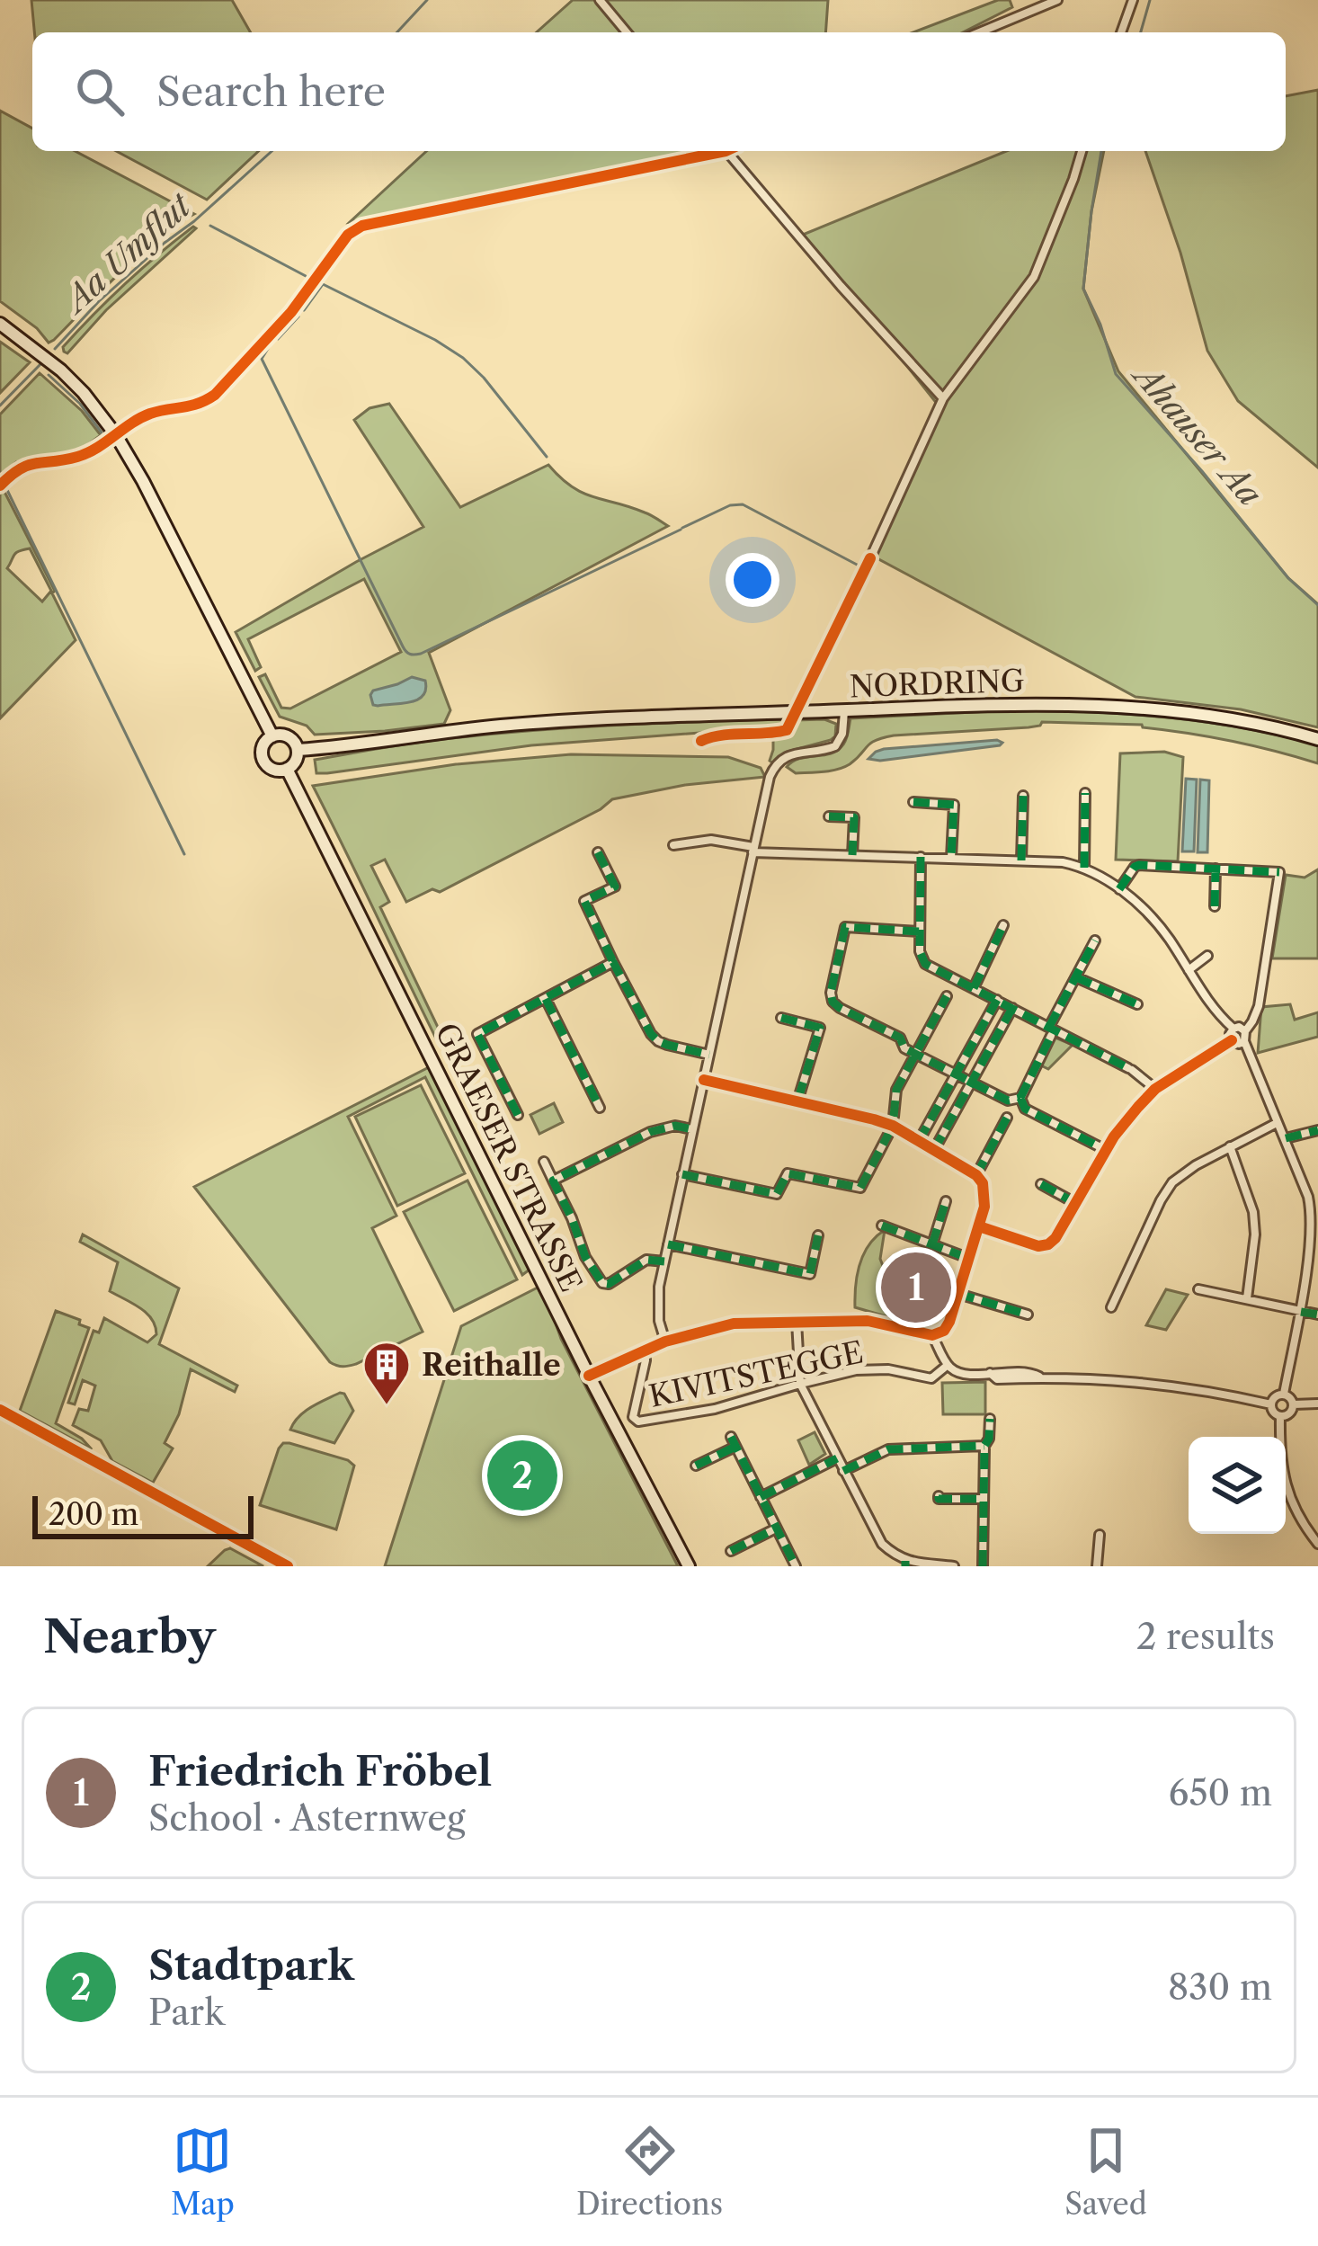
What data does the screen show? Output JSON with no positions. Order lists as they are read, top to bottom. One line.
{"streets":{"main road":["NORDRING","GRAESER STRASSE"],"street":["KIVITSTEGGE"]},"crossings":[["NORDRING","GRAESER STRASSE"]],"water":["Aa Umflut","Ahauser Aa"],"places":{"building":["Reithalle"]},"scale_bar":"200 m","page":{"search":"Search here","pins":["1","2"],"scale":"200 m","heading":["Nearby","2 results"],"list":[{"mark":"1","name":"Friedrich Fröbel","note":"School · Asternweg","value":"650 m"},{"mark":"2","name":"Stadtpark","note":"Park","value":"830 m"}],"nav":["Map","Directions","Saved"]}}
